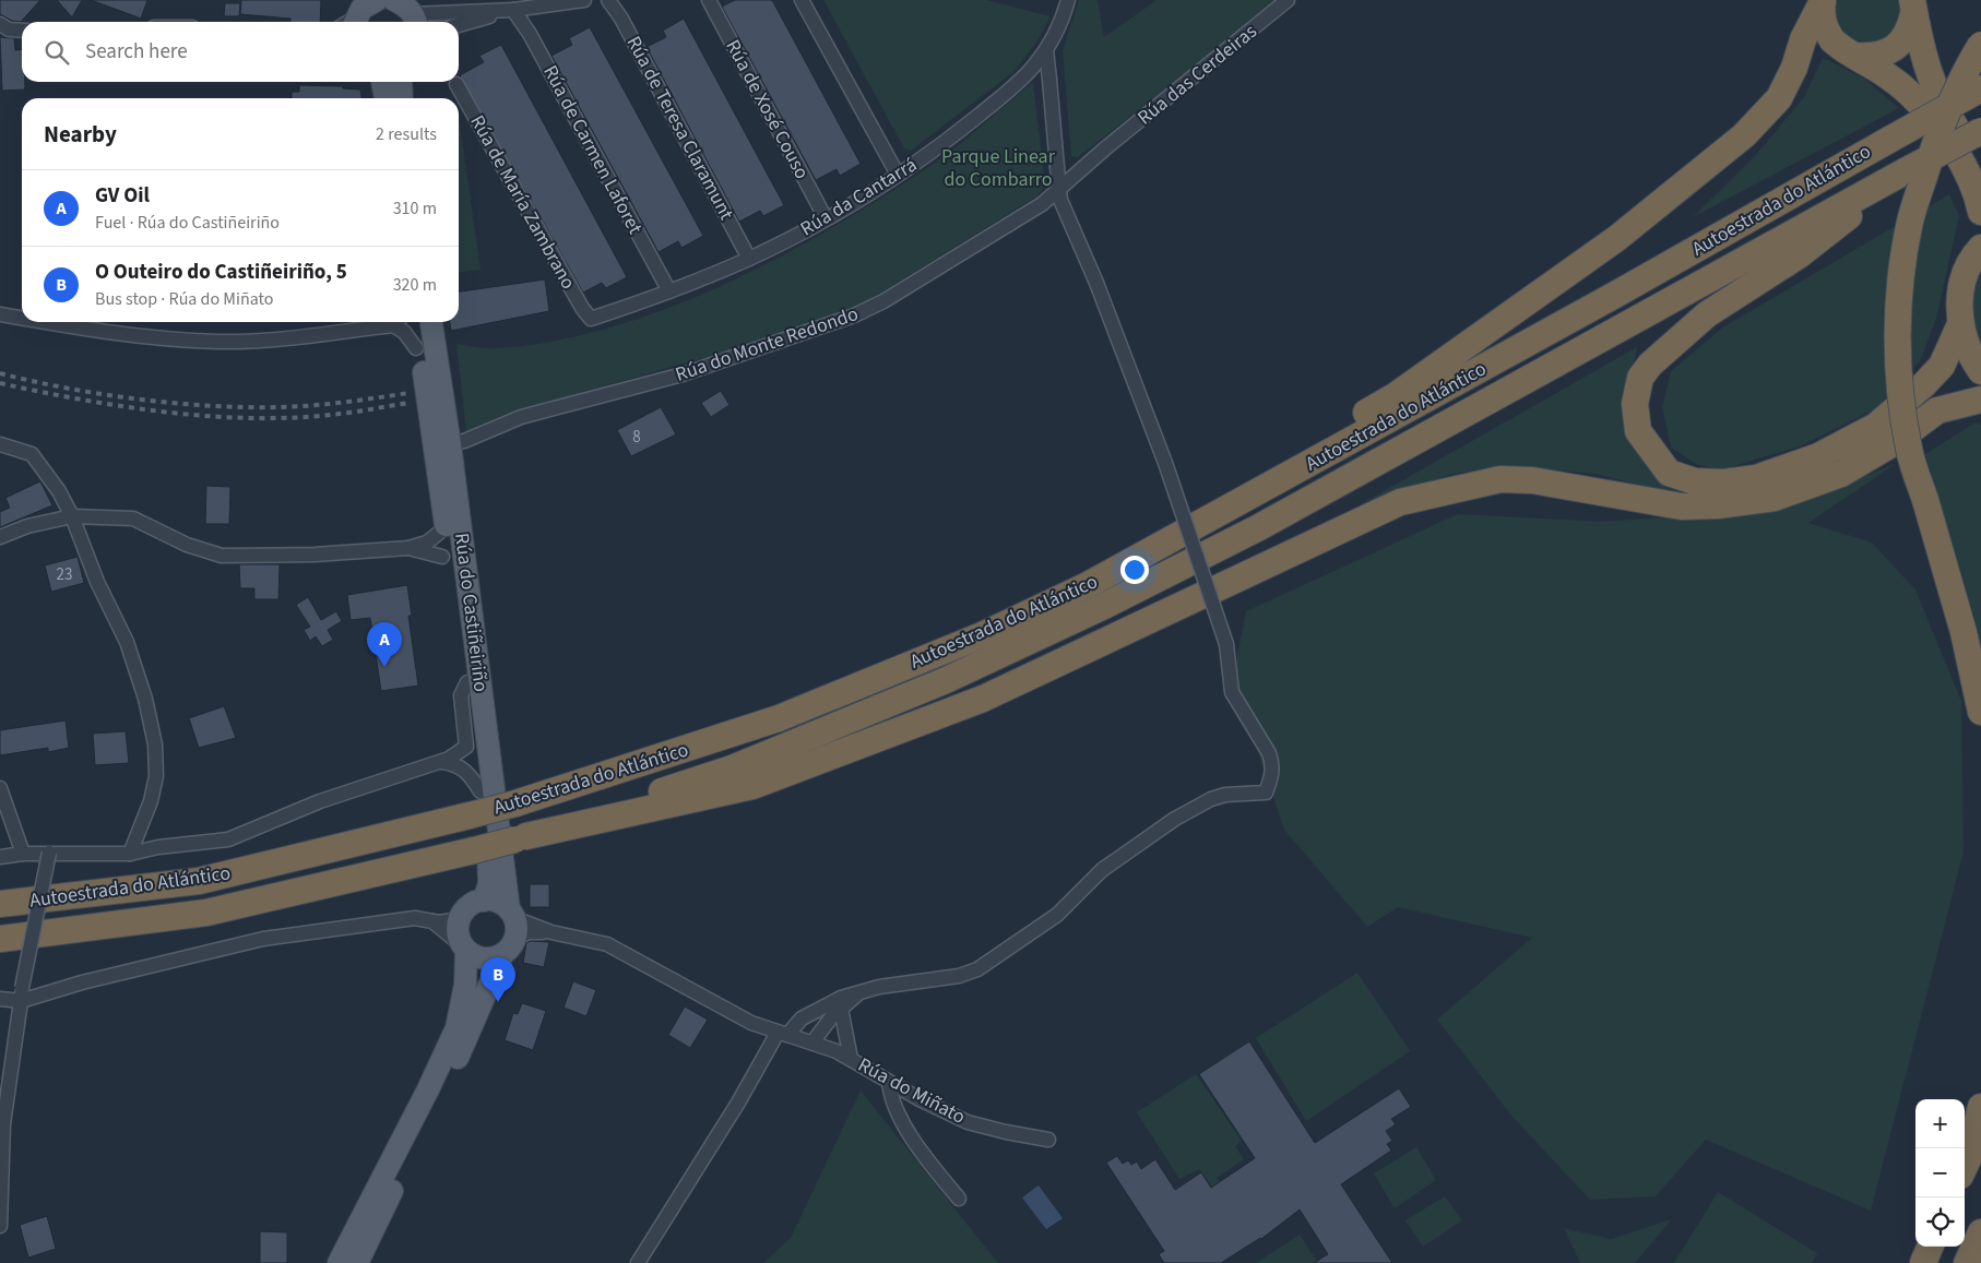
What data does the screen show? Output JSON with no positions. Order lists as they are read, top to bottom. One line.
{"streets":{"highway":["Autoestrada do Atlántico"],"main road":["Rúa do Castiñeiriño"],"street":["Rúa das Cerdeiras","Rúa de Xosé Couso","Rúa de Teresa Claramunt","Rúa de Carmen Laforet","Rúa da Cantarrá","Rúa de María Zambrano","Rúa do Monte Redondo","Rúa do Miñato"]},"crossings":[["Rúa das Cerdeiras","Rúa do Monte Redondo"],["Rúa de Xosé Couso","Rúa da Cantarrá"],["Rúa de Teresa Claramunt","Rúa da Cantarrá"],["Rúa de Carmen Laforet","Rúa da Cantarrá"],["Rúa da Cantarrá","Rúa de María Zambrano"],["Rúa do Monte Redondo","Rúa do Castiñeiriño"],["Rúa do Castiñeiriño","Rúa do Miñato"]],"parks":["Parque Linear do Combarro"],"house_numbers":["8","23"],"page":{"search":"Search here","heading":["Nearby","2 results"],"list":[{"mark":"A","name":"GV Oil","note":"Fuel · Rúa do Castiñeiriño","value":"310 m"},{"mark":"B","name":"O Outeiro do Castiñeiriño, 5","note":"Bus stop · Rúa do Miñato","value":"320 m"}],"pins":["A","B"],"map_buttons":["+","−"]}}
